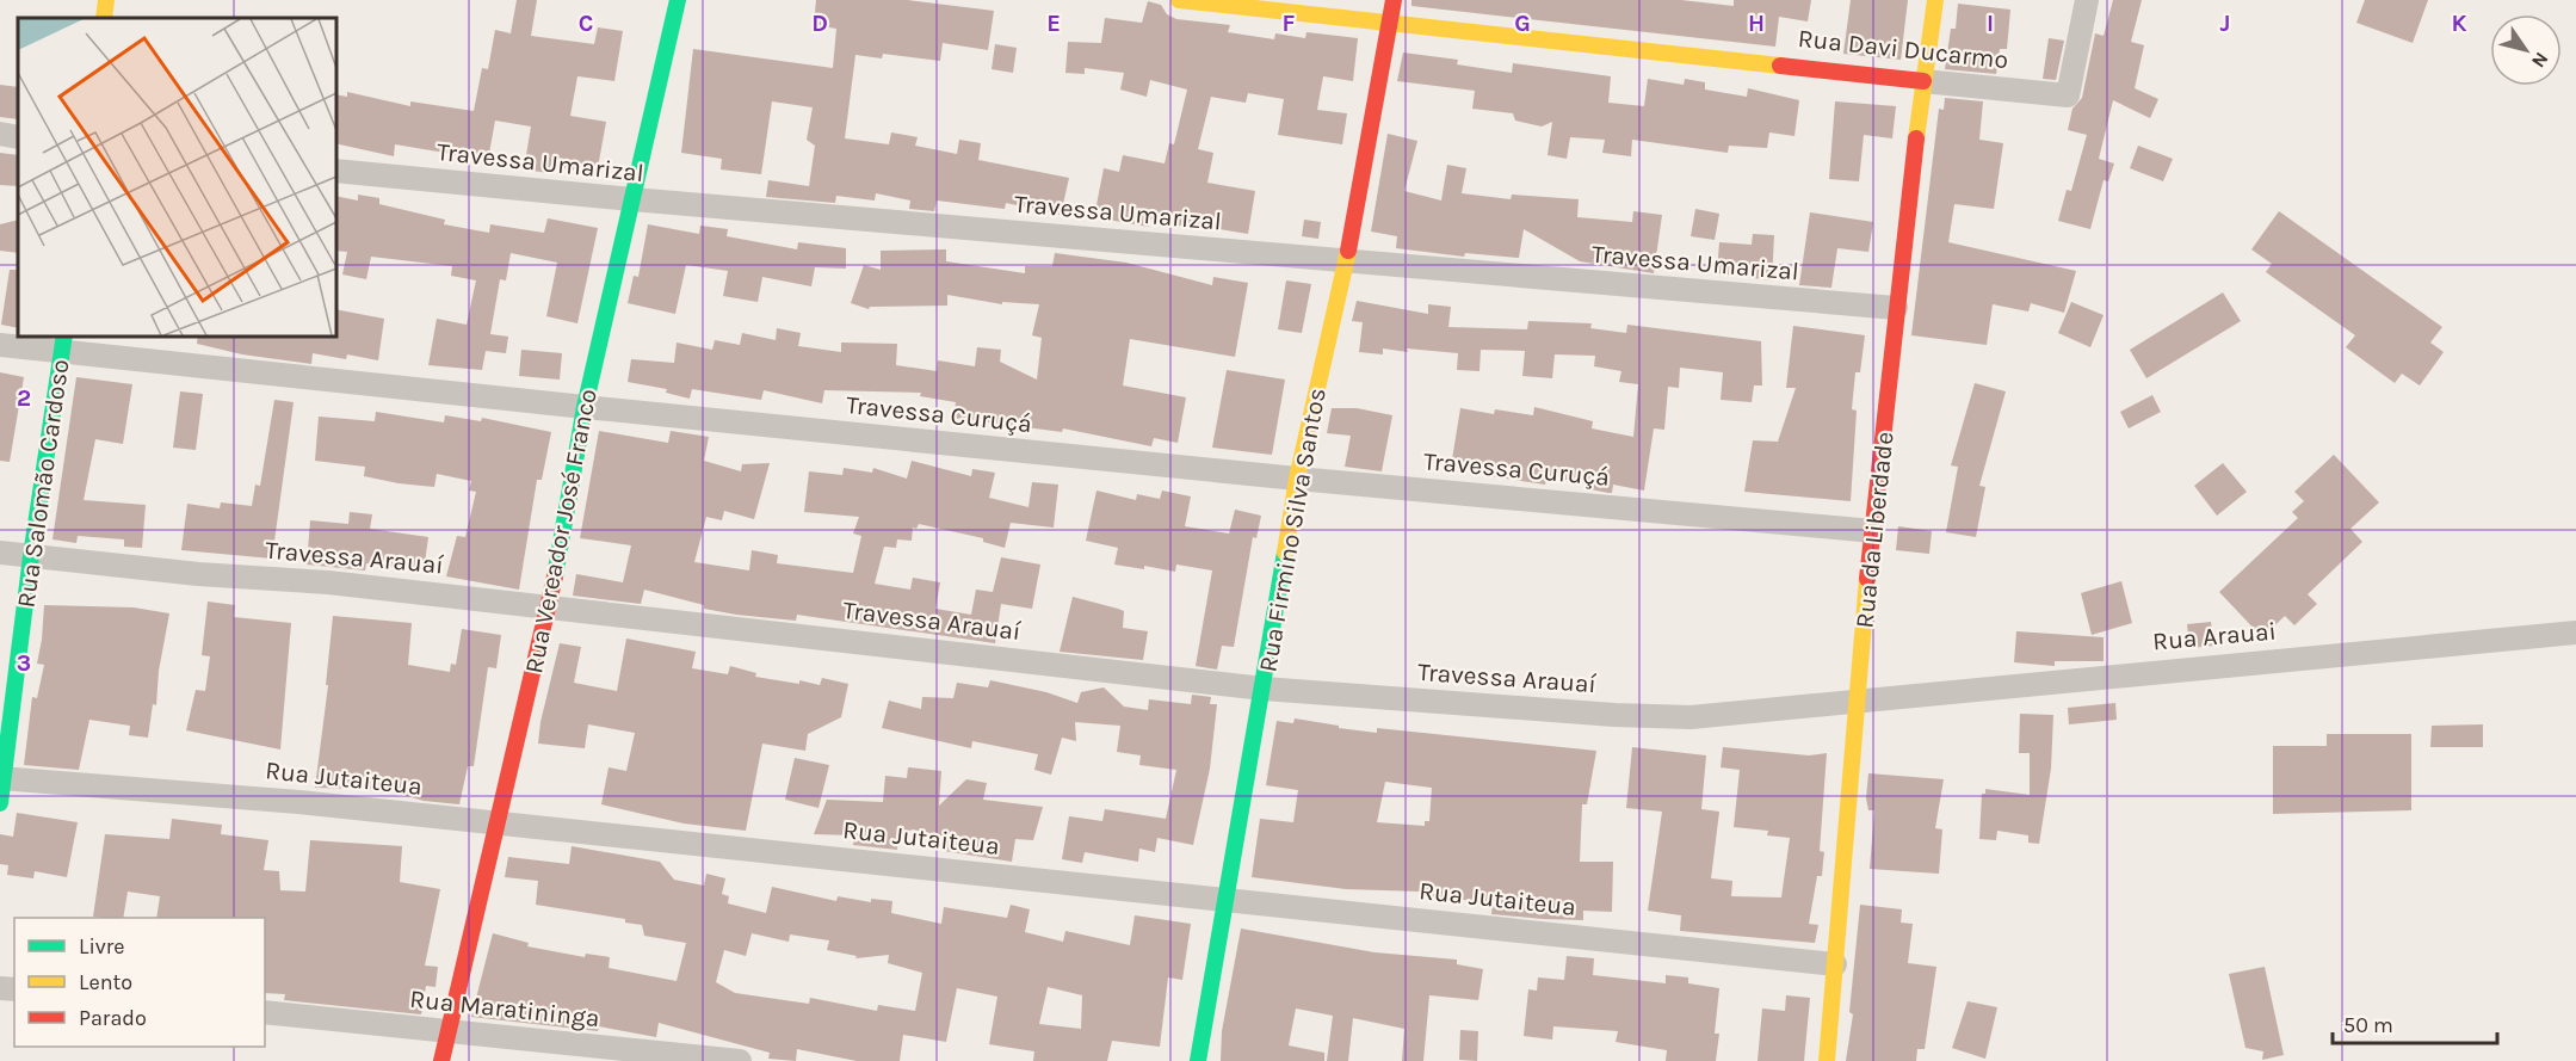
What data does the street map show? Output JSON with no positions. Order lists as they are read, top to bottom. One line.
{"streets":{"street":["Rua Davi Ducarmo","Travessa Umarizal","Travessa Curuçá","Rua Salomão Cardoso","Rua Firmino Silva Santos","Rua da Liberdade","Rua Vereador José Franco","Travessa Arauaí","Rua Arauai","Rua Jutaiteua","Rua Maratininga"]},"crossings":[["Rua Davi Ducarmo","Rua Firmino Silva Santos"],["Rua Davi Ducarmo","Rua da Liberdade"],["Travessa Umarizal","Rua Firmino Silva Santos"],["Travessa Umarizal","Rua da Liberdade"],["Travessa Umarizal","Rua Vereador José Franco"],["Travessa Curuçá","Rua Salomão Cardoso"],["Travessa Curuçá","Rua Firmino Silva Santos"],["Travessa Curuçá","Rua da Liberdade"],["Travessa Curuçá","Rua Vereador José Franco"],["Rua Salomão Cardoso","Travessa Arauaí"],["Rua Salomão Cardoso","Rua Jutaiteua"],["Rua Firmino Silva Santos","Travessa Arauaí"],["Rua Firmino Silva Santos","Rua Jutaiteua"],["Rua da Liberdade","Travessa Arauaí"],["Rua da Liberdade","Rua Arauai"],["Rua da Liberdade","Rua Jutaiteua"],["Rua Vereador José Franco","Travessa Arauaí"],["Rua Vereador José Franco","Rua Jutaiteua"],["Rua Vereador José Franco","Rua Maratininga"],["Travessa Arauaí","Rua Arauai"]],"legend":["Livre","Lento","Parado"],"scale_bar":"50 m","north":"bottom right","grid":{"columns":["C","D","E","F","G","H","I","J","K"],"rows":["2","3"]}}
